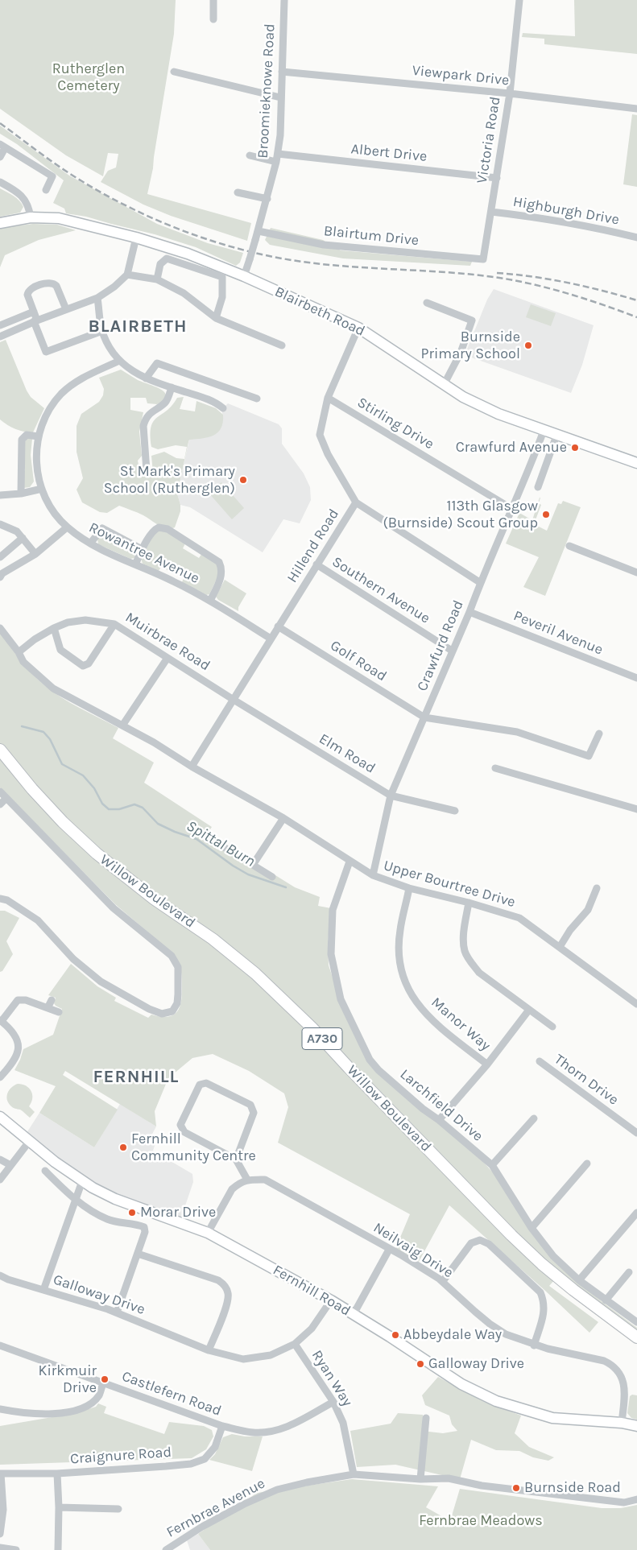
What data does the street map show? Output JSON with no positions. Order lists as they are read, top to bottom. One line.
{"streets":{"main road":["Willow Boulevard","A730"],"street":["Viewpark Drive","Broomieknowe Road","Victoria Road","Albert Drive","Highburgh Drive","Blairtum Drive","Blairbeth Road","Stirling Drive","Hillend Road","Rowantree Avenue","Southern Avenue","Peveril Avenue","Muirbrae Road","Crawfurd Road","Golf Road","Elm Road","Upper Bourtree Drive","Manor Way","Thorn Drive","Larchfield Drive","Neilvaig Drive","Fernhill Road","Galloway Drive","Ryan Way","Castlefern Road","Craignure Road","Fernbrae Avenue"]},"crossings":[["Viewpark Drive","Broomieknowe Road"],["Viewpark Drive","Victoria Road"],["Broomieknowe Road","Albert Drive"],["Broomieknowe Road","Blairtum Drive"],["Broomieknowe Road","Blairbeth Road"],["Victoria Road","Albert Drive"],["Victoria Road","Highburgh Drive"],["Victoria Road","Blairtum Drive"],["Blairbeth Road","Hillend Road"],["Blairbeth Road","Crawfurd Road"],["Stirling Drive","Hillend Road"],["Stirling Drive","Crawfurd Road"],["Hillend Road","Rowantree Avenue"],["Hillend Road","Southern Avenue"],["Hillend Road","Muirbrae Road"],["Hillend Road","Golf Road"],["Hillend Road","Elm Road"],["Hillend Road","Upper Bourtree Drive"],["Southern Avenue","Crawfurd Road"],["Peveril Avenue","Crawfurd Road"],["Muirbrae Road","Elm Road"],["Muirbrae Road","Upper Bourtree Drive"],["Crawfurd Road","Golf Road"],["Crawfurd Road","Elm Road"],["Crawfurd Road","Upper Bourtree Drive"],["Upper Bourtree Drive","Manor Way"],["Upper Bourtree Drive","Larchfield Drive"],["Neilvaig Drive","Fernhill Road"],["Fernhill Road","Galloway Drive"],["Galloway Drive","Ryan Way"],["Ryan Way","Castlefern Road"],["Ryan Way","Fernbrae Avenue"],["Castlefern Road","Craignure Road"]],"districts":["BLAIRBETH","FERNHILL"],"water":["Spittal Burn"],"parks":["Rutherglen Cemetery","Fernbrae Meadows"],"places":["Burnside Primary School","Crawfurd Avenue","St Mark's Primary School (Rutherglen)","113th Glasgow (Burnside) Scout Group","Fernhill Community Centre","Morar Drive","Abbeydale Way","Galloway Drive","Kirkmuir Drive","Burnside Road"]}
